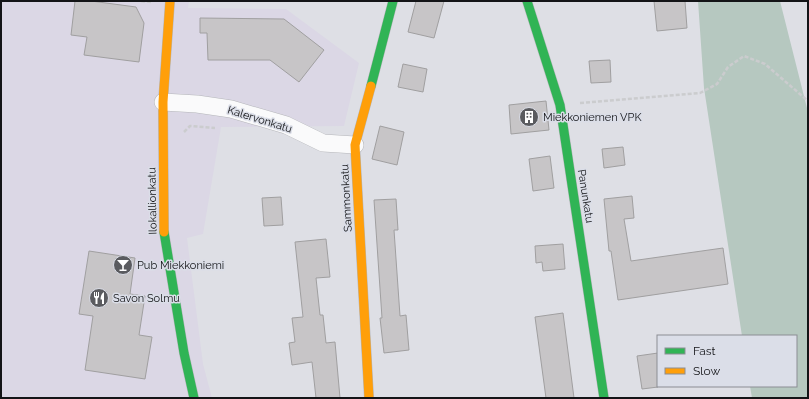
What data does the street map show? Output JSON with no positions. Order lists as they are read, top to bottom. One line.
{"streets":{"street":["Kalervonkatu","Panunkatu","Sammonkatu","Ilokallionkatu"]},"crossings":[["Kalervonkatu","Sammonkatu"],["Kalervonkatu","Ilokallionkatu"]],"places":{"building":["Miekkoniemen VPK"],"bar":["Pub Miekkoniemi"],"restaurant":["Savon Solmu"]},"legend":["Fast","Slow"]}
